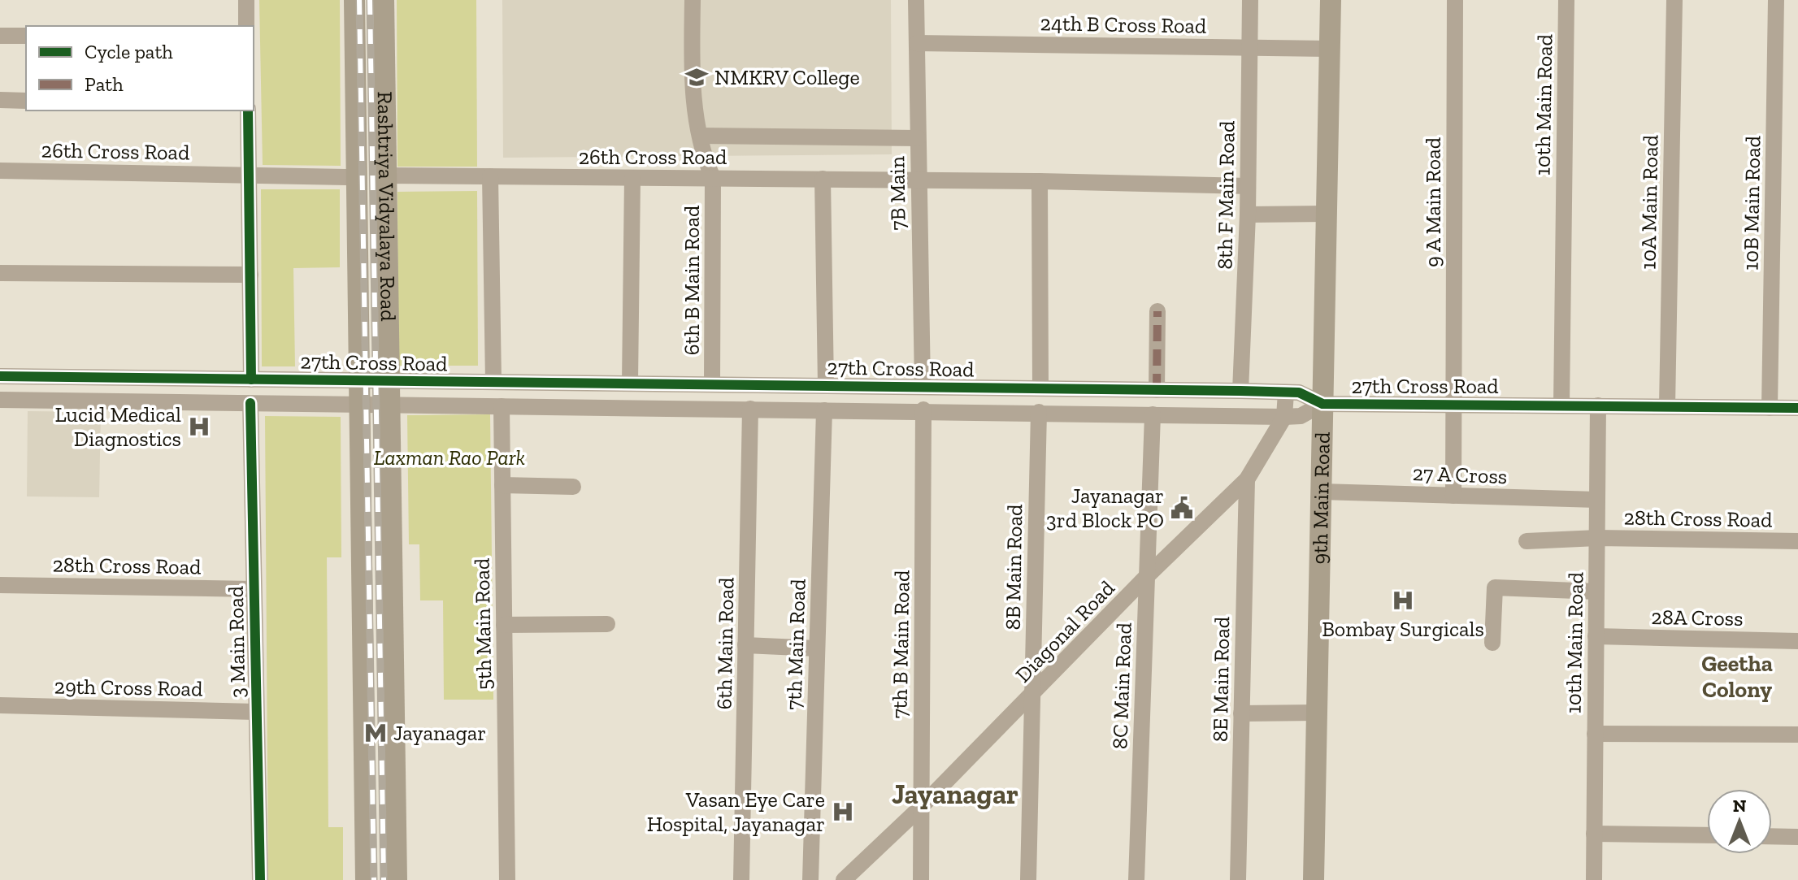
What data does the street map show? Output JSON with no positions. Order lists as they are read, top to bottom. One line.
{"streets":{"main road":["Rashtriya Vidyalaya Road","9th Main Road"],"street":["24th B Cross Road","10th Main Road","26th Cross Road","7B Main","8th F Main Road","9 A Main Road","10A Main Road","10B Main Road","6th B Main Road","27th Cross Road","27 A Cross","28th Cross Road","8B Main Road","28A Cross","5th Main Road","Diagonal Road","3 Main Road","6th Main Road","7th Main Road","7th B Main Road","8E Main Road","8C Main Road","29th Cross Road"]},"crossings":[["24th B Cross Road","7B Main"],["24th B Cross Road","8th F Main Road"],["24th B Cross Road","9th Main Road"],["10th Main Road","27th Cross Road"],["10th Main Road","27 A Cross"],["10th Main Road","28th Cross Road"],["10th Main Road","28A Cross"],["26th Cross Road","7B Main"],["26th Cross Road","8th F Main Road"],["26th Cross Road","Rashtriya Vidyalaya Road"],["26th Cross Road","6th B Main Road"],["7B Main","27th Cross Road"],["8th F Main Road","27th Cross Road"],["9 A Main Road","27th Cross Road"],["9 A Main Road","27 A Cross"],["10A Main Road","27th Cross Road"],["10B Main Road","27th Cross Road"],["Rashtriya Vidyalaya Road","27th Cross Road"],["6th B Main Road","27th Cross Road"],["27th Cross Road","9th Main Road"],["27th Cross Road","8B Main Road"],["27th Cross Road","5th Main Road"],["27th Cross Road","Diagonal Road"],["27th Cross Road","3 Main Road"],["27th Cross Road","6th Main Road"],["27th Cross Road","7th Main Road"],["27th Cross Road","7th B Main Road"],["27th Cross Road","8C Main Road"],["27 A Cross","9th Main Road"],["28th Cross Road","3 Main Road"],["8B Main Road","Diagonal Road"],["Diagonal Road","7th B Main Road"],["Diagonal Road","8E Main Road"],["Diagonal Road","8C Main Road"],["3 Main Road","29th Cross Road"]],"districts":["Geetha Colony","Jayanagar"],"parks":["Laxman Rao Park"],"places":{"school or university":["NMKRV College"],"hospital":["Lucid Medical Diagnostics","Bombay Surgicals","Vasan Eye Care Hospital, Jayanagar"],"public building":["Jayanagar 3rd Block PO"],"metro station":["Jayanagar"]},"legend":["Cycle path","Path"],"north":"top"}
